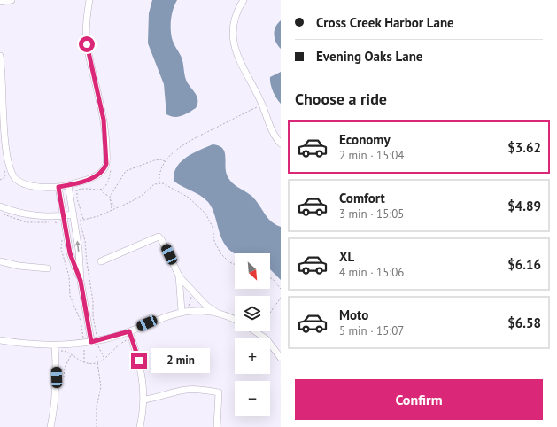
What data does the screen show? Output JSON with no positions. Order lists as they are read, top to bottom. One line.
{"north":"bottom right","page":{"banner":["Cross Creek Harbor Lane","Evening Oaks Lane"],"heading":"Choose a ride","list":[{"name":"Economy","note":"2 min · 15:04","value":"$3.62"},{"name":"Comfort","note":"3 min · 15:05","value":"$4.89"},{"name":"XL","note":"4 min · 15:06","value":"$6.16"},{"name":"Moto","note":"5 min · 15:07","value":"$6.58"}],"map_buttons":["+","−"],"bubble":"2 min","buttons":"Confirm"}}
